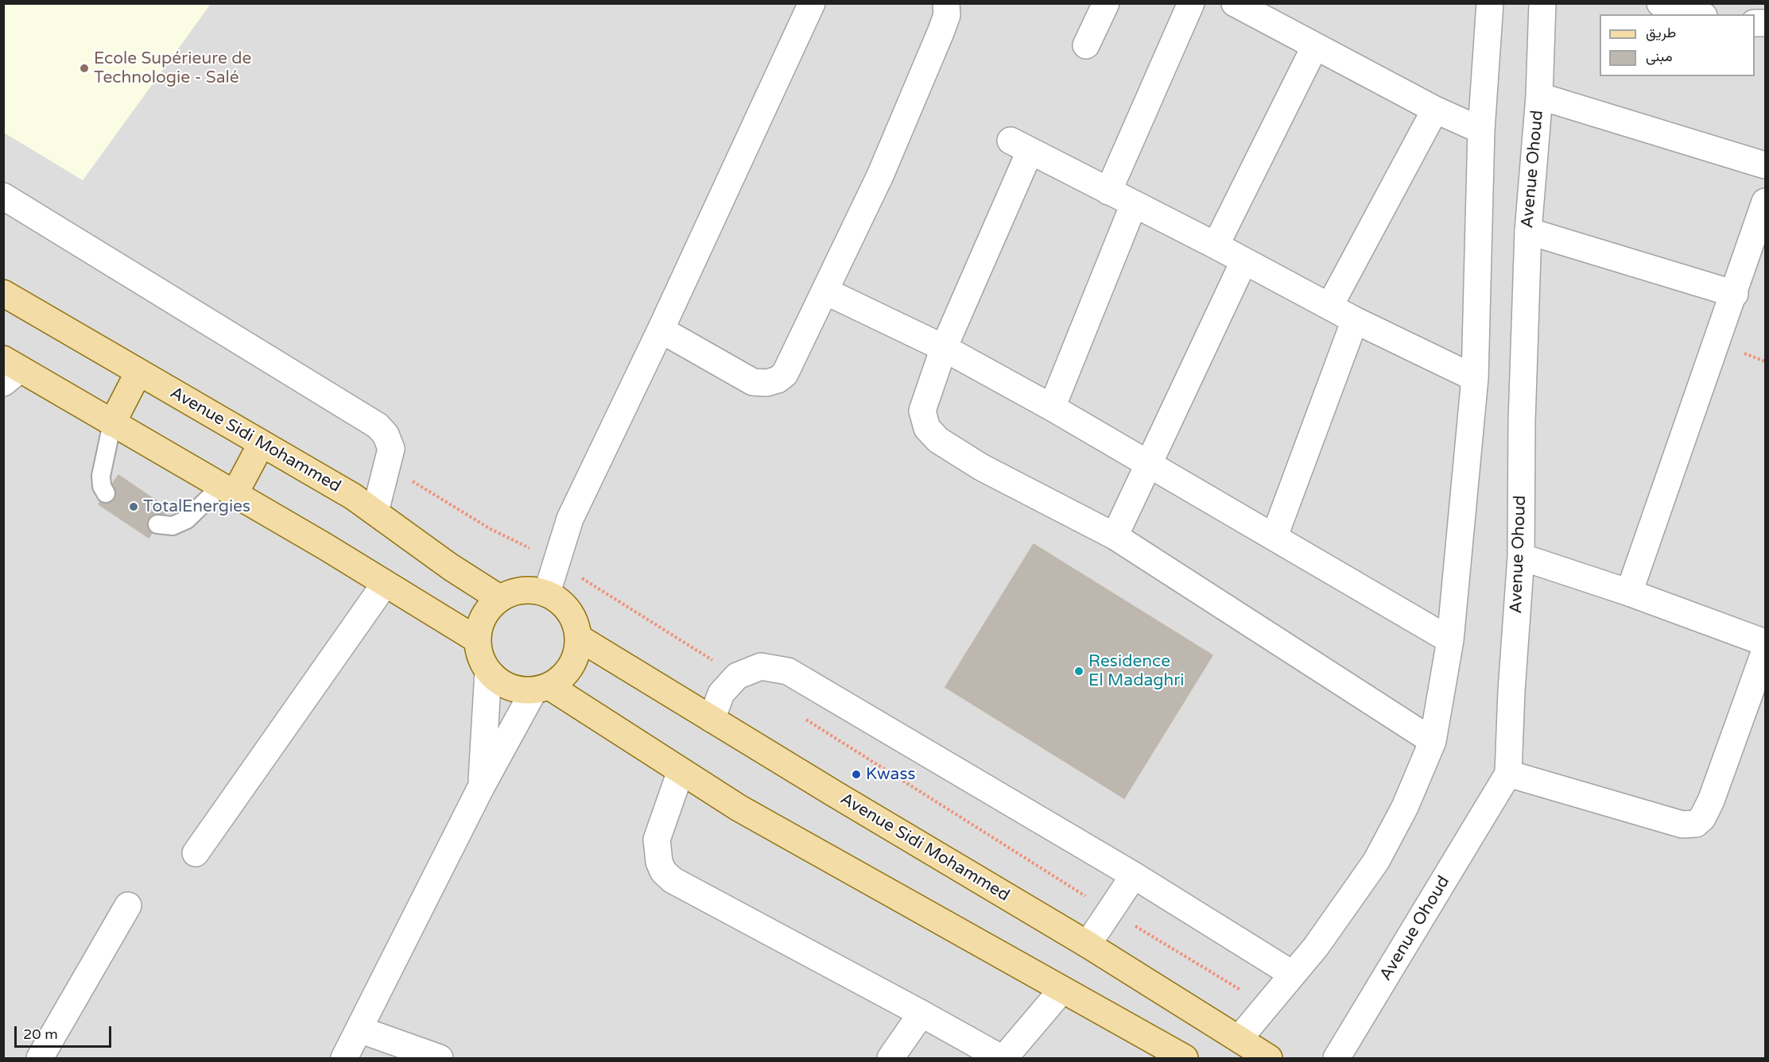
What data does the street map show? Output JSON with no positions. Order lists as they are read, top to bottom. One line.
{"streets":{"main road":["Avenue Sidi Mohammed"],"street":["Avenue Ohoud"]},"places":["Ecole Supérieure de Technologie - Salé","TotalEnergies","Residence El Madaghri","Kwass"],"legend":["طريق","مبنى"],"scale_bar":"20 m"}
